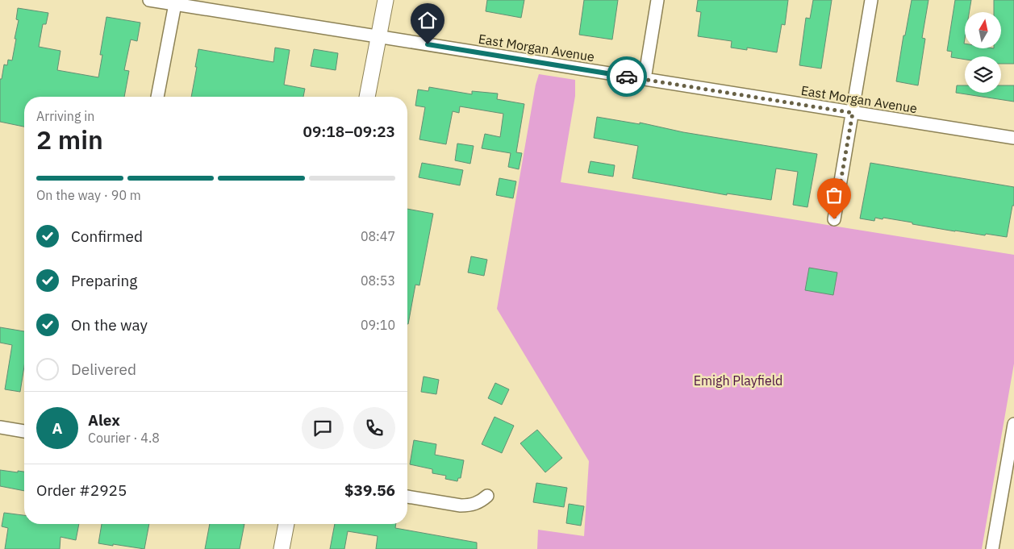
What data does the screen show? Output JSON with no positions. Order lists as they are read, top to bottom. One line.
{"streets":{"street":["East Morgan Avenue"]},"parks":["Emigh Playfield"],"north":"top","page":{"heading":["2 min","Arriving in","09:18–09:23"],"panel":["Alex","Courier · 4.8","Order #2925","$39.56"],"bar":"On the way · 90 m","list":[["Confirmed","08:47"],["Preparing","08:53"],["On the way","09:10"],"Delivered"],"round":"A"}}
